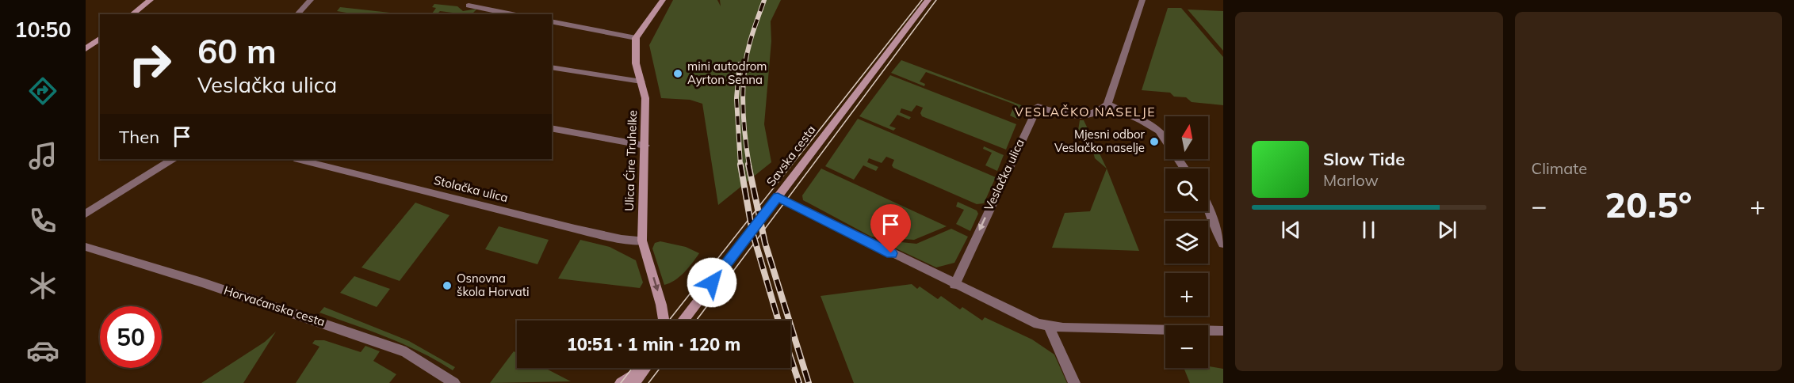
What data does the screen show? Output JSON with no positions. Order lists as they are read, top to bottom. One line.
{"streets":{"main road":["Savska cesta","Ulica Ćire Truhelke"],"street":["Veslačka ulica","Stolačka ulica","Horvaćanska cesta"]},"crossings":[["Ulica Ćire Truhelke","Stolačka ulica"]],"one_way":["Veslačka ulica"],"districts":["VESLAČKO NASELJE"],"places":["mini autodrom Ayrton Senna","Mjesni odbor Veslačko naselje","Osnovna škola Horvati"],"north":"top","page":{"tabs":"10:50","tile":"Climate","turn":["60 m","Veslačka ulica"],"then":"Then","map_buttons":["+","−"],"song":["Slow Tide","Marlow"],"heat":["−","20.5°","+"],"limit":"50","trip":"10:51 · 1 min · 120 m"}}
